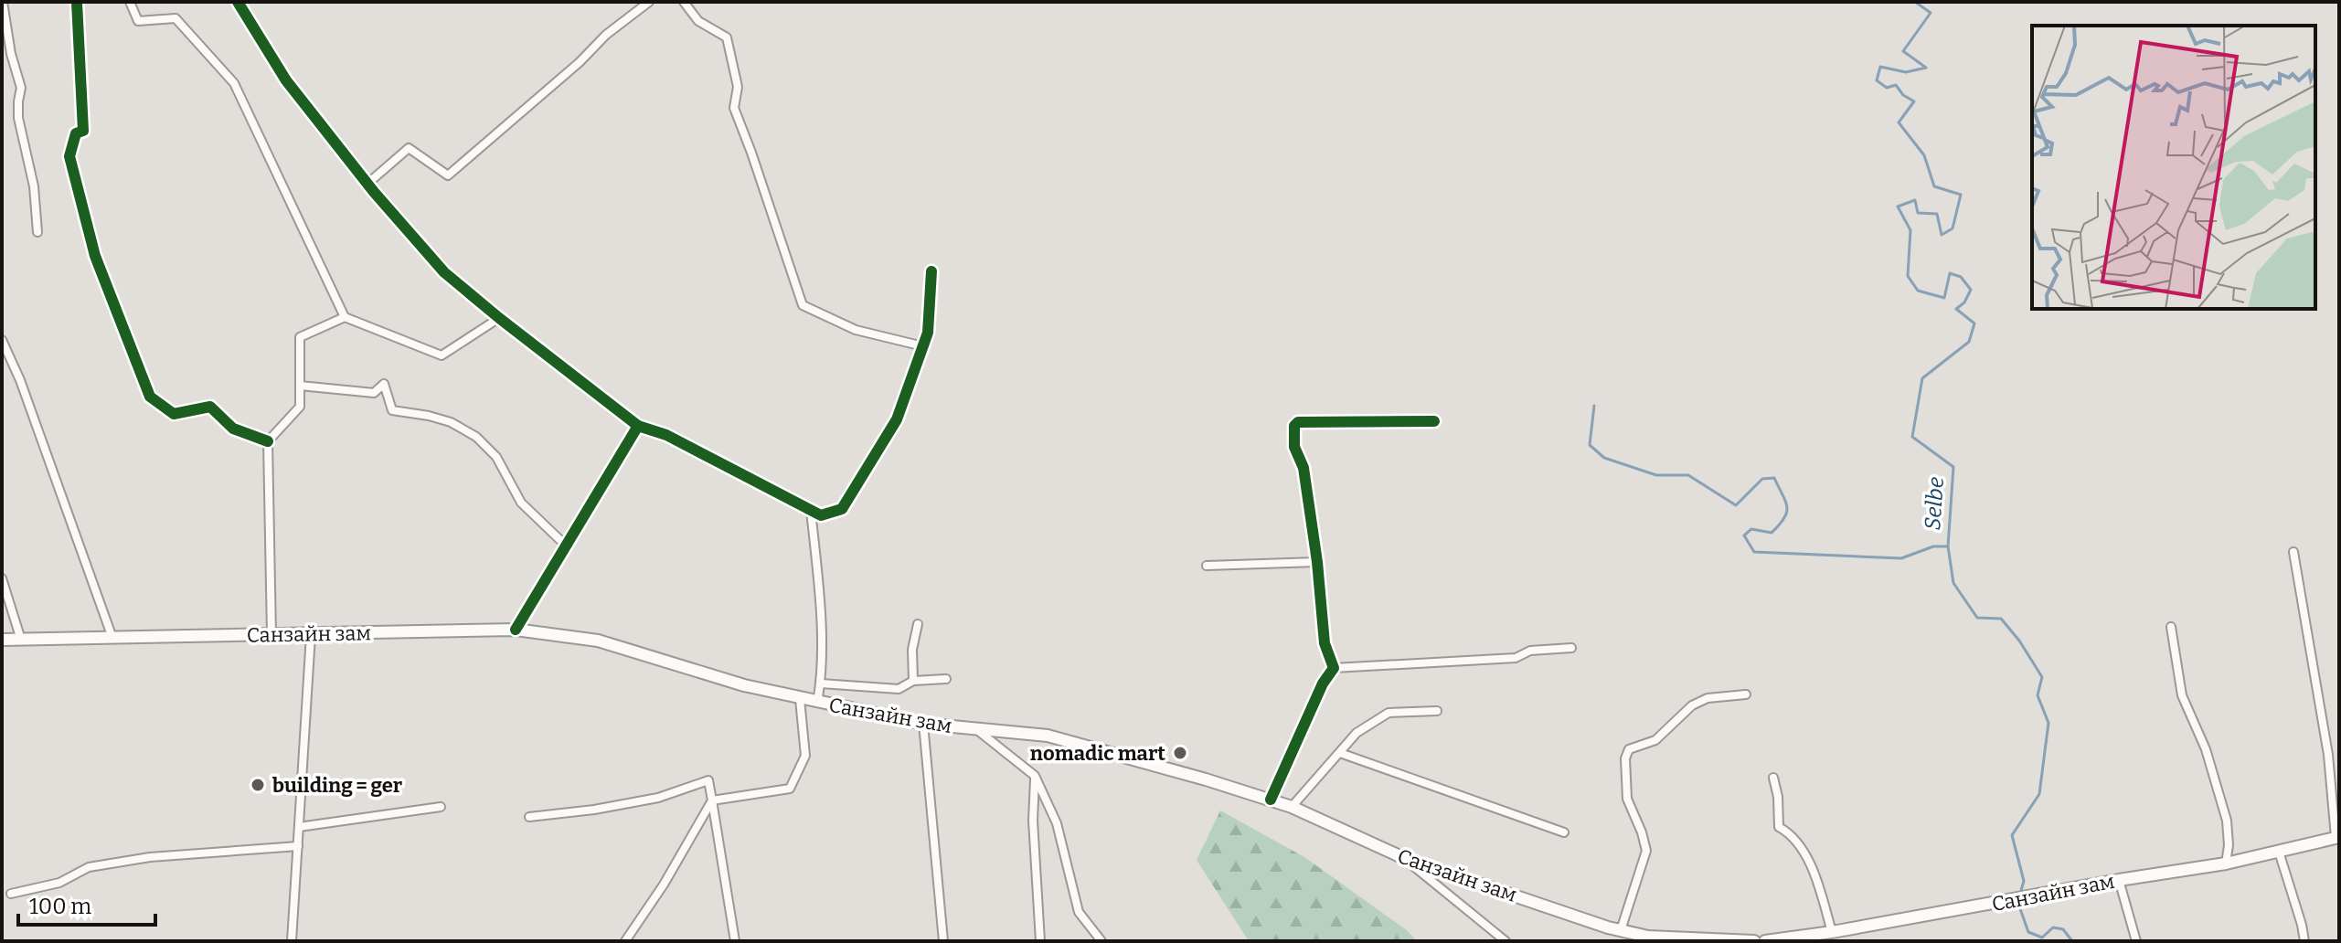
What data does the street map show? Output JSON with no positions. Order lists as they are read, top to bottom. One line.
{"streets":{"main road":["Санзайн зам"]},"water":["Selbe"],"places":["nomadic mart","building = ger"],"scale_bar":"100 m"}
